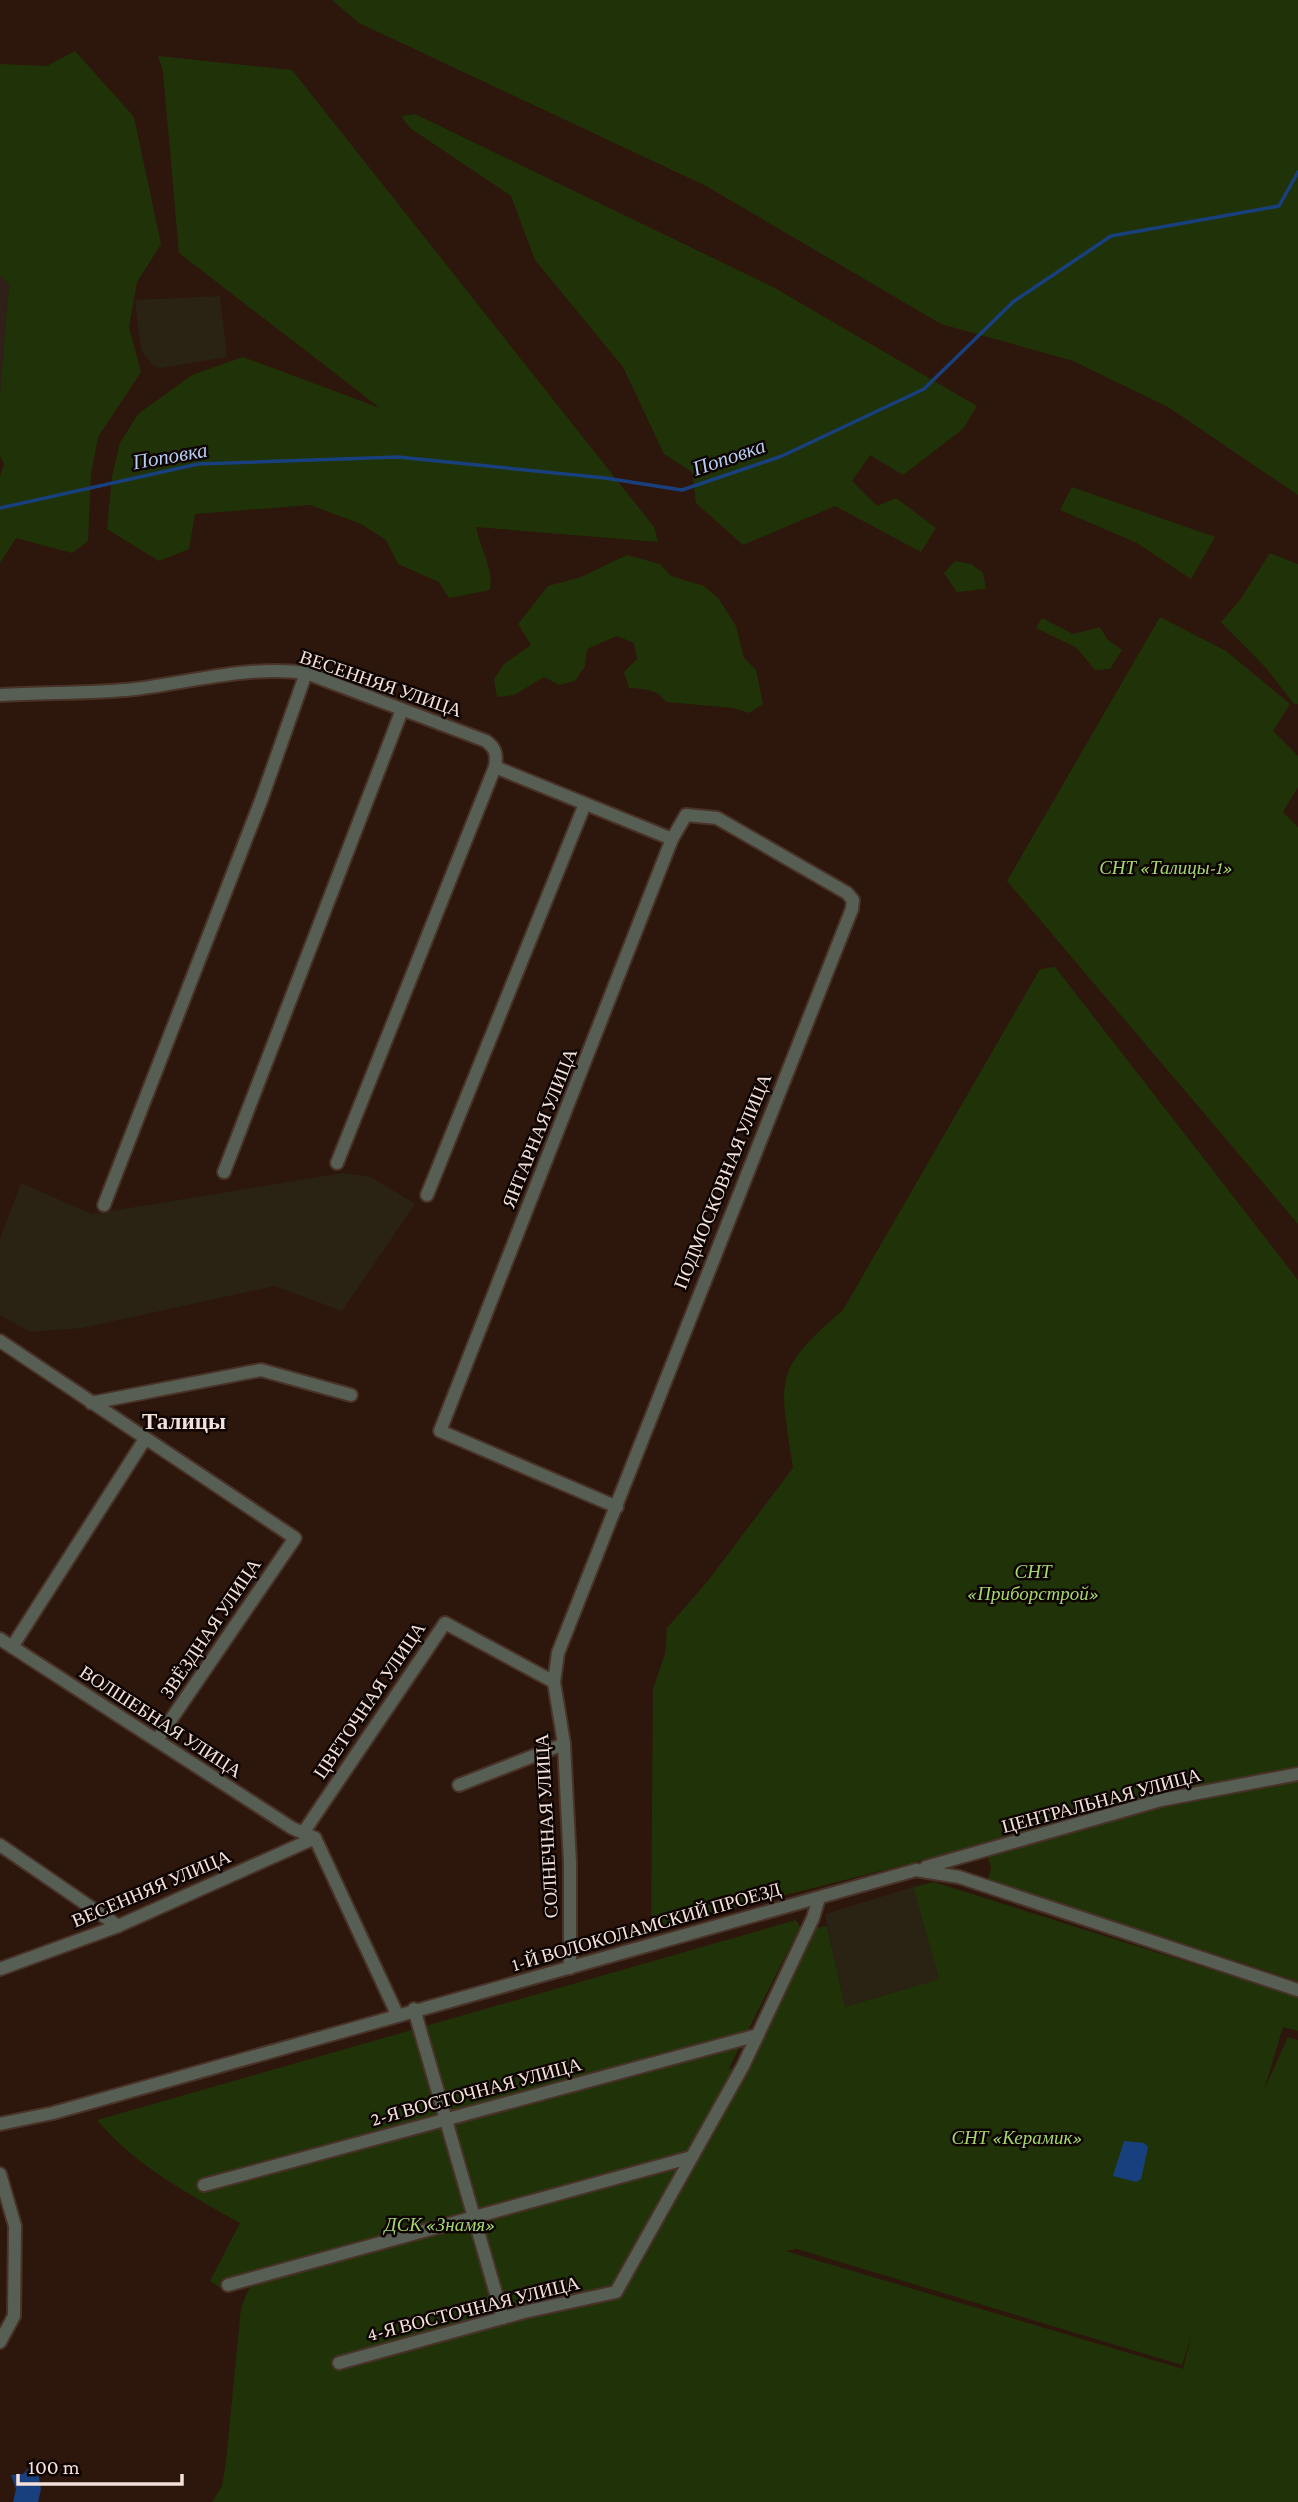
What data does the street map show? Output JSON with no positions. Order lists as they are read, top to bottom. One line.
{"streets":{"street":["ВЕСЕННЯЯ УЛИЦА","ЯНТАРНАЯ УЛИЦА","ПОДМОСКОВНАЯ УЛИЦА","ЗВЁЗДНАЯ УЛИЦА","ЦВЕТОЧНАЯ УЛИЦА","ВОЛШЕБНАЯ УЛИЦА","ЦЕНТРАЛЬНАЯ УЛИЦА","СОЛНЕЧНАЯ УЛИЦА","1-Й ВОЛОКОЛАМСКИЙ ПРОЕЗД","2-Я ВОСТОЧНАЯ УЛИЦА","4-Я ВОСТОЧНАЯ УЛИЦА"]},"crossings":[["ВЕСЕННЯЯ УЛИЦА","ЦВЕТОЧНАЯ УЛИЦА"],["ВЕСЕННЯЯ УЛИЦА","ВОЛШЕБНАЯ УЛИЦА"],["ЯНТАРНАЯ УЛИЦА","ПОДМОСКОВНАЯ УЛИЦА"],["ПОДМОСКОВНАЯ УЛИЦА","ЦВЕТОЧНАЯ УЛИЦА"],["ПОДМОСКОВНАЯ УЛИЦА","СОЛНЕЧНАЯ УЛИЦА"],["ЗВЁЗДНАЯ УЛИЦА","ВОЛШЕБНАЯ УЛИЦА"],["ЦВЕТОЧНАЯ УЛИЦА","ВОЛШЕБНАЯ УЛИЦА"],["ЦВЕТОЧНАЯ УЛИЦА","СОЛНЕЧНАЯ УЛИЦА"],["ЦЕНТРАЛЬНАЯ УЛИЦА","1-Й ВОЛОКОЛАМСКИЙ ПРОЕЗД"],["СОЛНЕЧНАЯ УЛИЦА","1-Й ВОЛОКОЛАМСКИЙ ПРОЕЗД"]],"districts":["Талицы"],"water":["Поповка"],"parks":["СНТ «Талицы-1»","СНТ «Приборстрой»","СНТ «Керамик»","ДСК «Знамя»"],"scale_bar":"100 m"}
